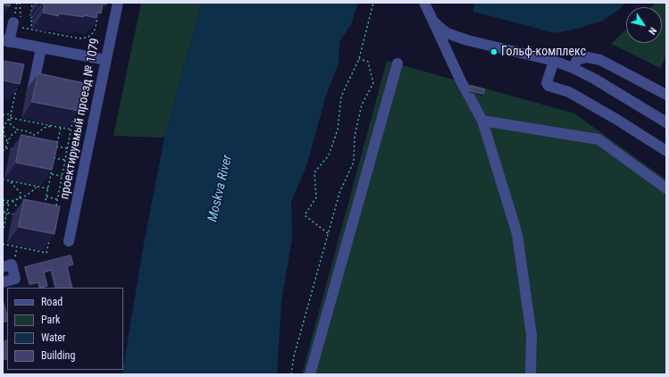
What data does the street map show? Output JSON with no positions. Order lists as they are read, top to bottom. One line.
{"streets":{"street":["проектируемый проезд № 1079"]},"water":["Moskva River"],"places":["Гольф-комплекс"],"legend":["Road","Park","Water","Building"],"north":"bottom right"}
